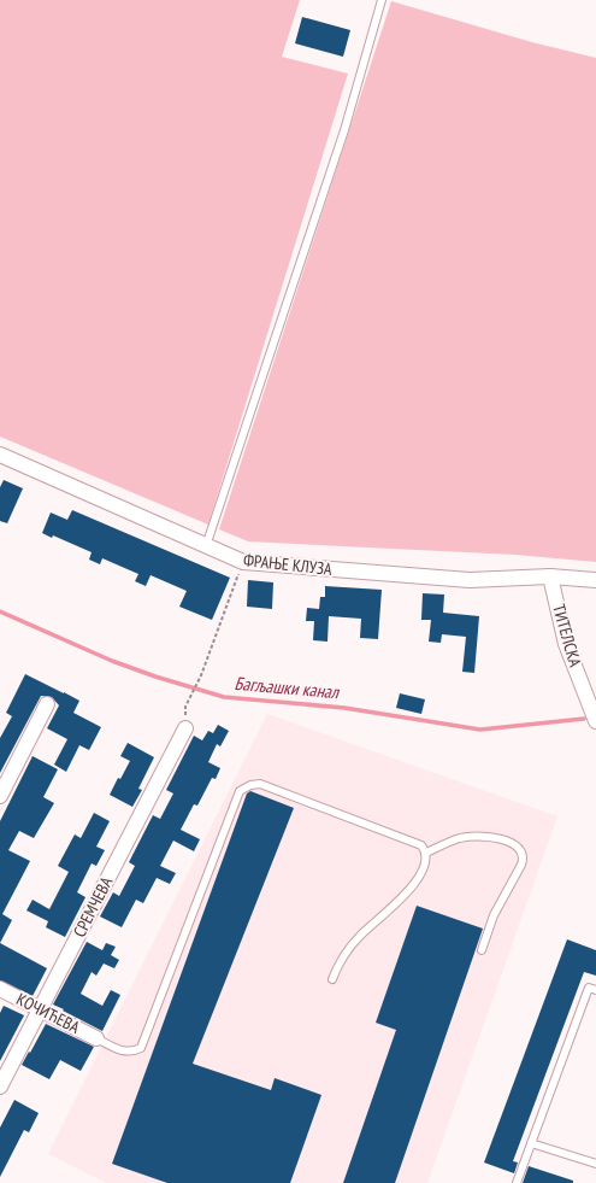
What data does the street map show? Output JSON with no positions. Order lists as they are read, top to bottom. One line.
{"streets":{"street":["ФРАЊЕ КЛУЗА","ТИТЕЛСКА","СРЕМЧЕВА","КОЧИЋЕВА"]},"crossings":[["ФРАЊЕ КЛУЗА","ТИТЕЛСКА"],["СРЕМЧЕВА","КОЧИЋЕВА"]],"water":["Багљашки канал"]}
